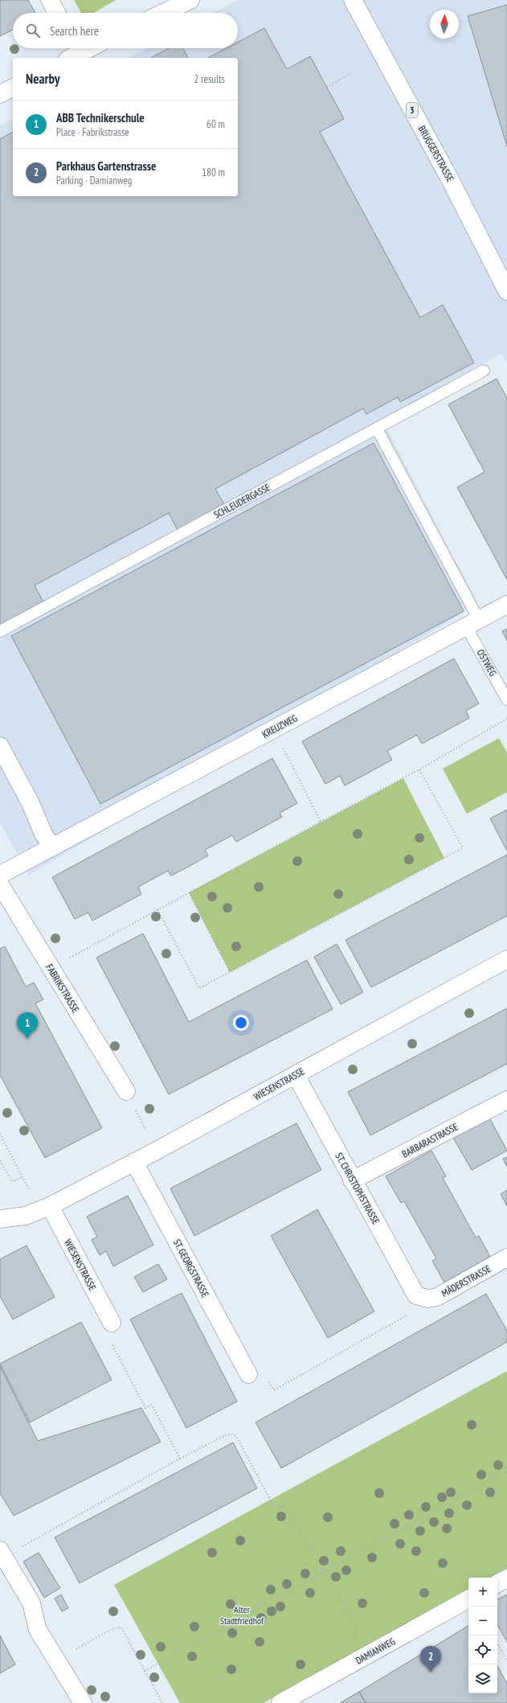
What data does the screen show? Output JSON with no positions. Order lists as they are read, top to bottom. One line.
{"streets":{"street":["3","BRUGGERSTRASSE","KREUZWEG","FABRIKSTRASSE","WIESENSTRASSE","BARBARASTRASSE","ST. CHRISTOPHSTRASSE","ST. GEORGSTRASSE","MÄDERSTRASSE","DAMIANWEG"],"lane":["SCHLEUDERGASSE","OSTWEG"]},"crossings":[["SCHLEUDERGASSE","OSTWEG"],["OSTWEG","KREUZWEG"],["WIESENSTRASSE","ST. CHRISTOPHSTRASSE"],["WIESENSTRASSE","ST. GEORGSTRASSE"],["BARBARASTRASSE","ST. CHRISTOPHSTRASSE"],["ST. CHRISTOPHSTRASSE","MÄDERSTRASSE"]],"parks":["Alter Stadtfriedhof"],"north":"top","page":{"search":"Search here","heading":["Nearby","2 results"],"list":[{"mark":"1","name":"ABB Technikerschule","note":"Place · Fabrikstrasse","value":"60 m"},{"mark":"2","name":"Parkhaus Gartenstrasse","note":"Parking · Damianweg","value":"180 m"}],"pins":["1","2"],"map_buttons":["+","−"]}}
